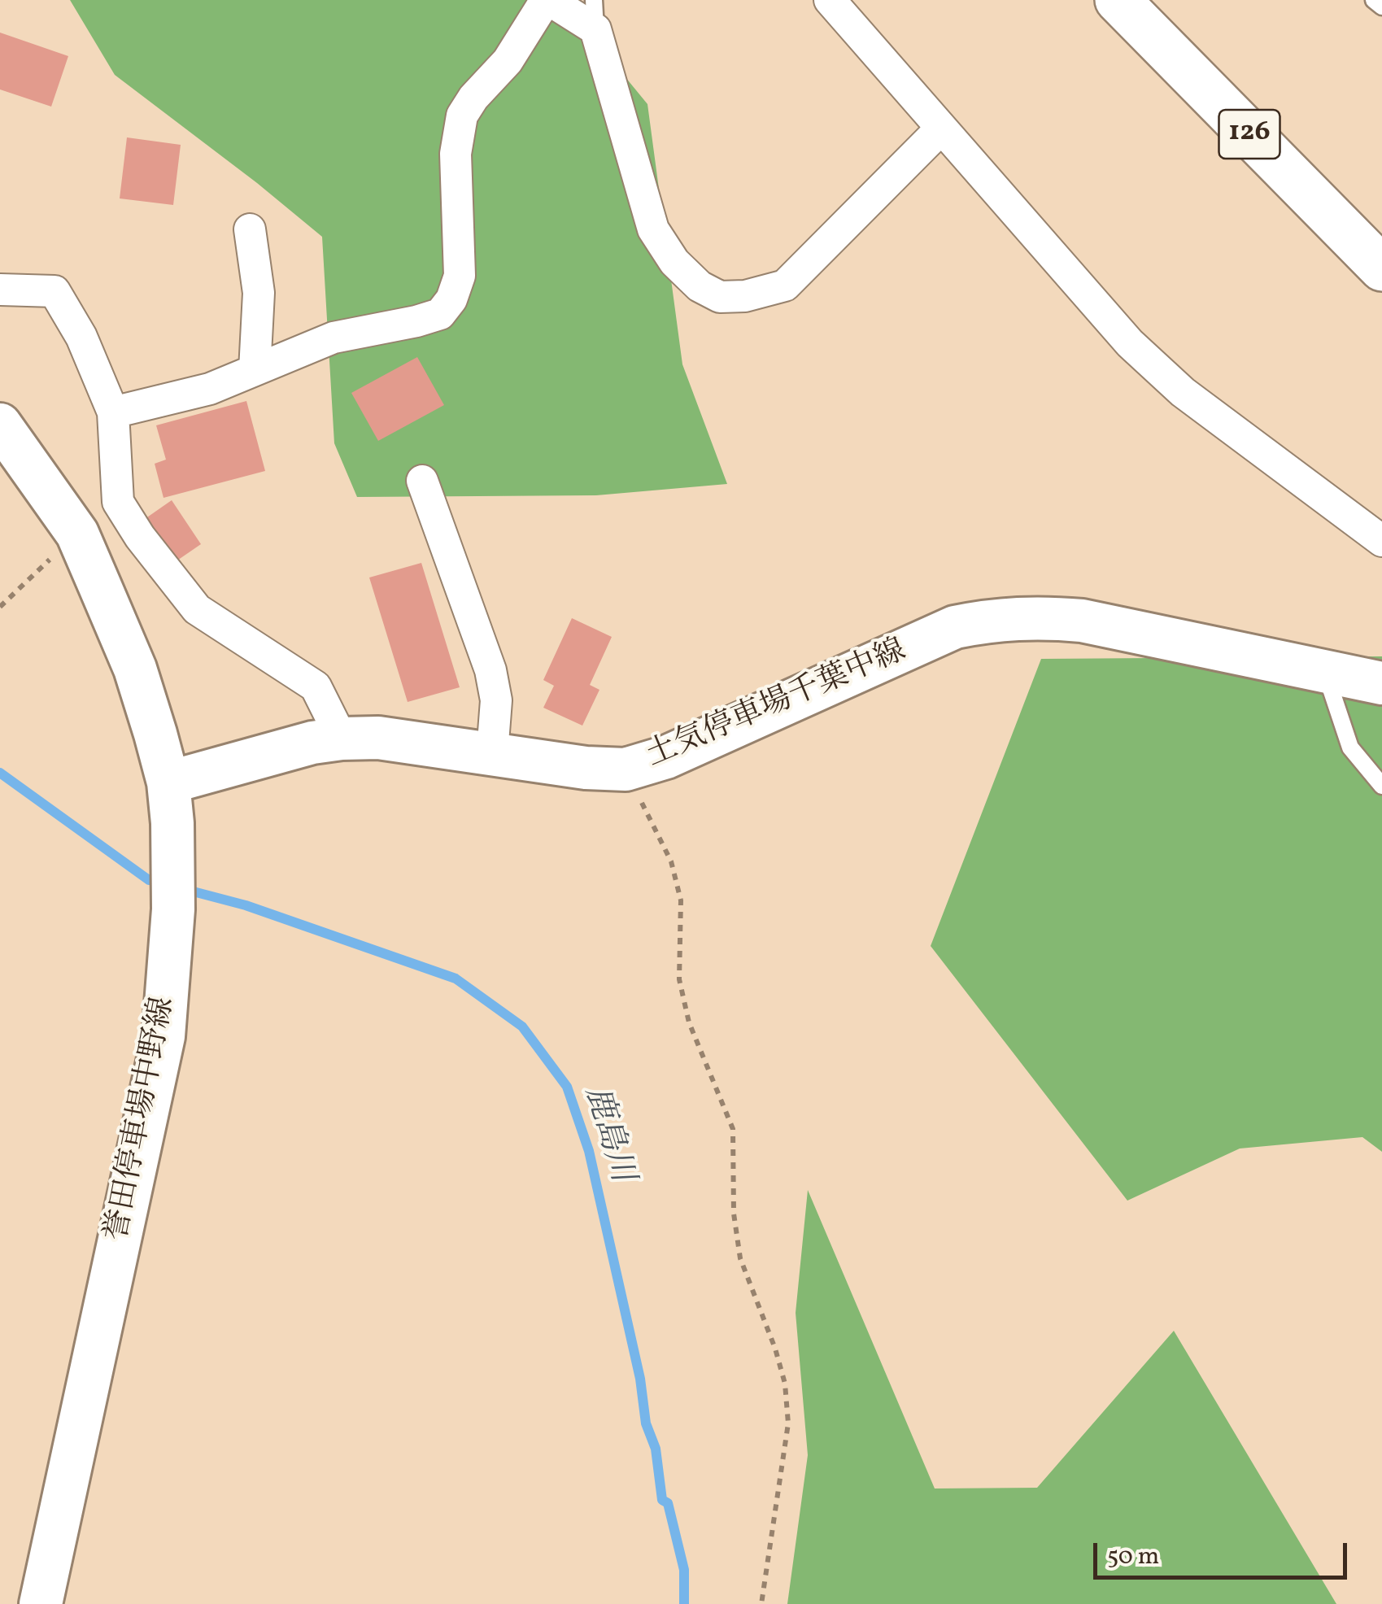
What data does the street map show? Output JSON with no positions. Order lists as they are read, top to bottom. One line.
{"streets":{"highway":["126"],"main road":["土気停車場千葉中線","誉田停車場中野線"]},"crossings":[["土気停車場千葉中線","誉田停車場中野線"]],"water":["鹿島川"],"scale_bar":"50 m"}
